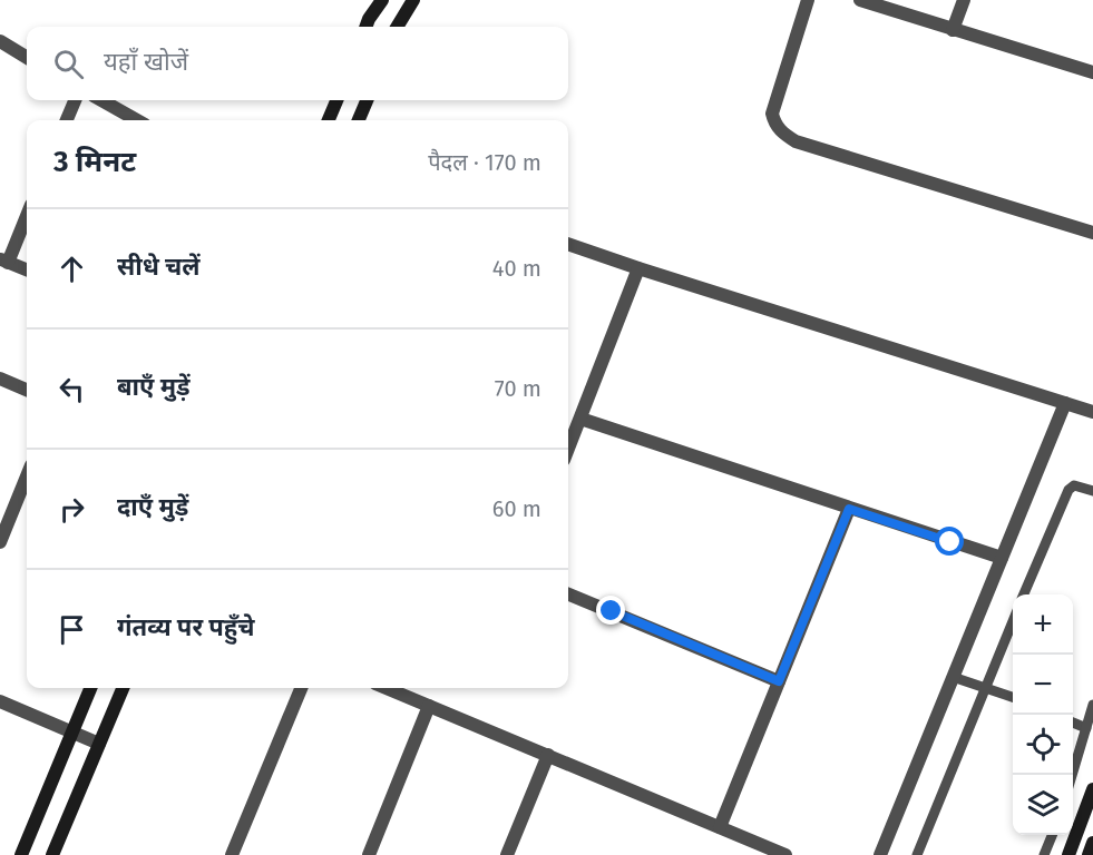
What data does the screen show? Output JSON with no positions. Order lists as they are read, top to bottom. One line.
{"page":{"search":"यहाँ खोजें","heading":["3 मिनट","पैदल · 170 m"],"list":[["सीधे चलें","40 m"],["बाएँ मुड़ें","70 m"],["दाएँ मुड़ें","60 m"],"गंतव्य पर पहुँचे"],"map_buttons":["+","−"]}}
